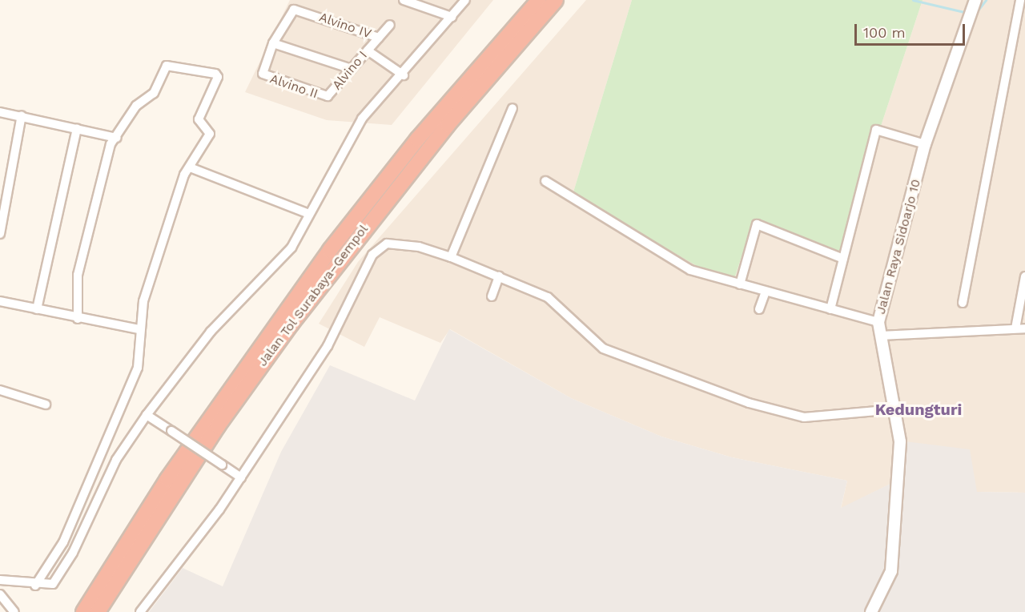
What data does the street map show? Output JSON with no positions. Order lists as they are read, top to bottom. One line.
{"streets":{"highway":["Jalan Tol Surabaya–Gempol"],"street":["Alvino IV","Alvino I","Alvino II","Jalan Raya Sidoarjo 10"]},"crossings":[["Alvino IV","Alvino I"],["Alvino IV","Alvino II"],["Alvino I","Alvino II"]],"districts":["Kedungturi"],"scale_bar":"100 m"}
